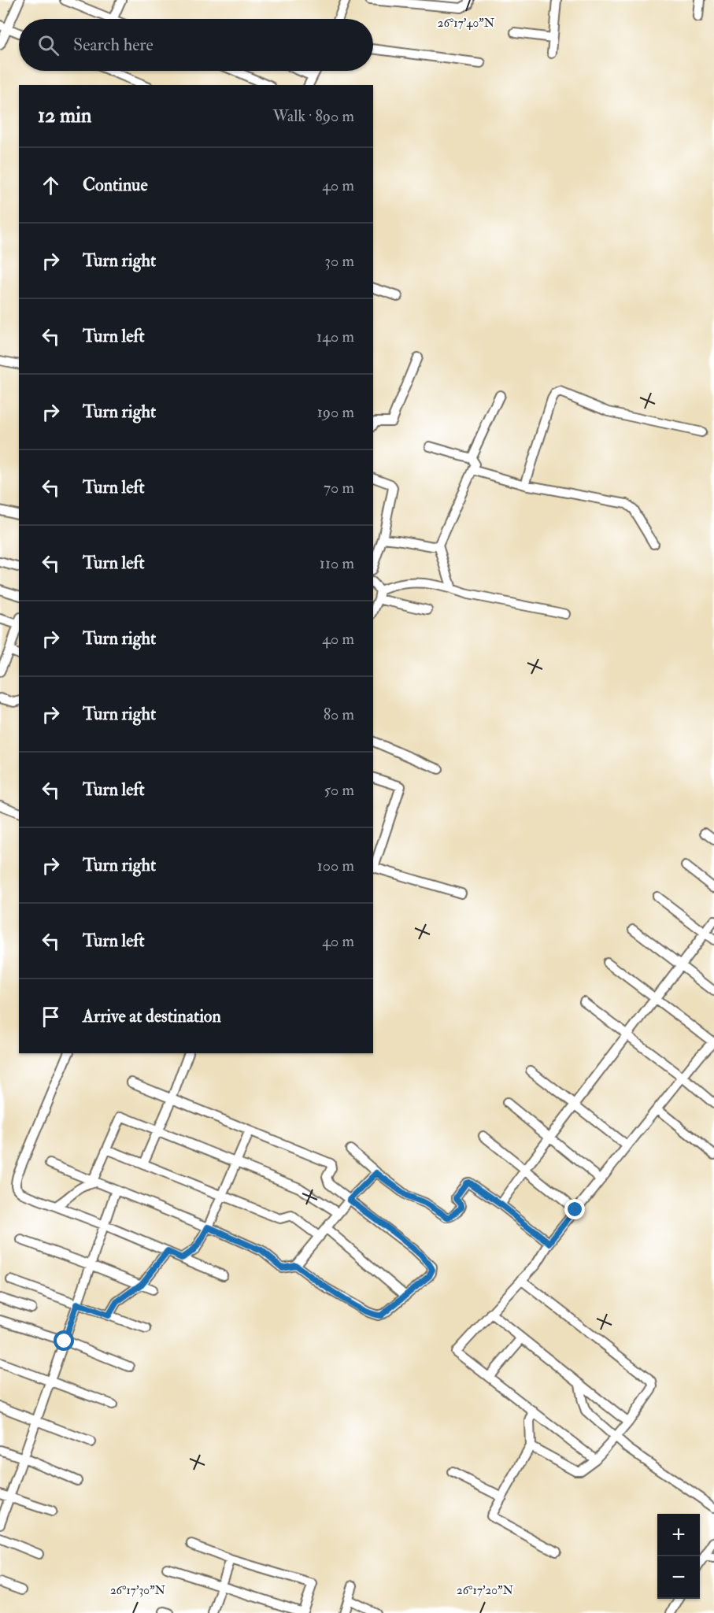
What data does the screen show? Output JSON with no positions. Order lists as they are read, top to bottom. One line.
{"page":{"search":"Search here","heading":["12 min","Walk · 890 m"],"list":[["Continue","40 m"],["Turn right","30 m"],["Turn left","140 m"],["Turn right","190 m"],["Turn left","70 m"],["Turn left","110 m"],["Turn right","40 m"],["Turn right","80 m"],["Turn left","50 m"],["Turn right","100 m"],["Turn left","40 m"],"Arrive at destination"],"map_buttons":["+","−"]},"coordinates":["26°17'40\"N","26°17'30\"N","26°17'20\"N"]}
